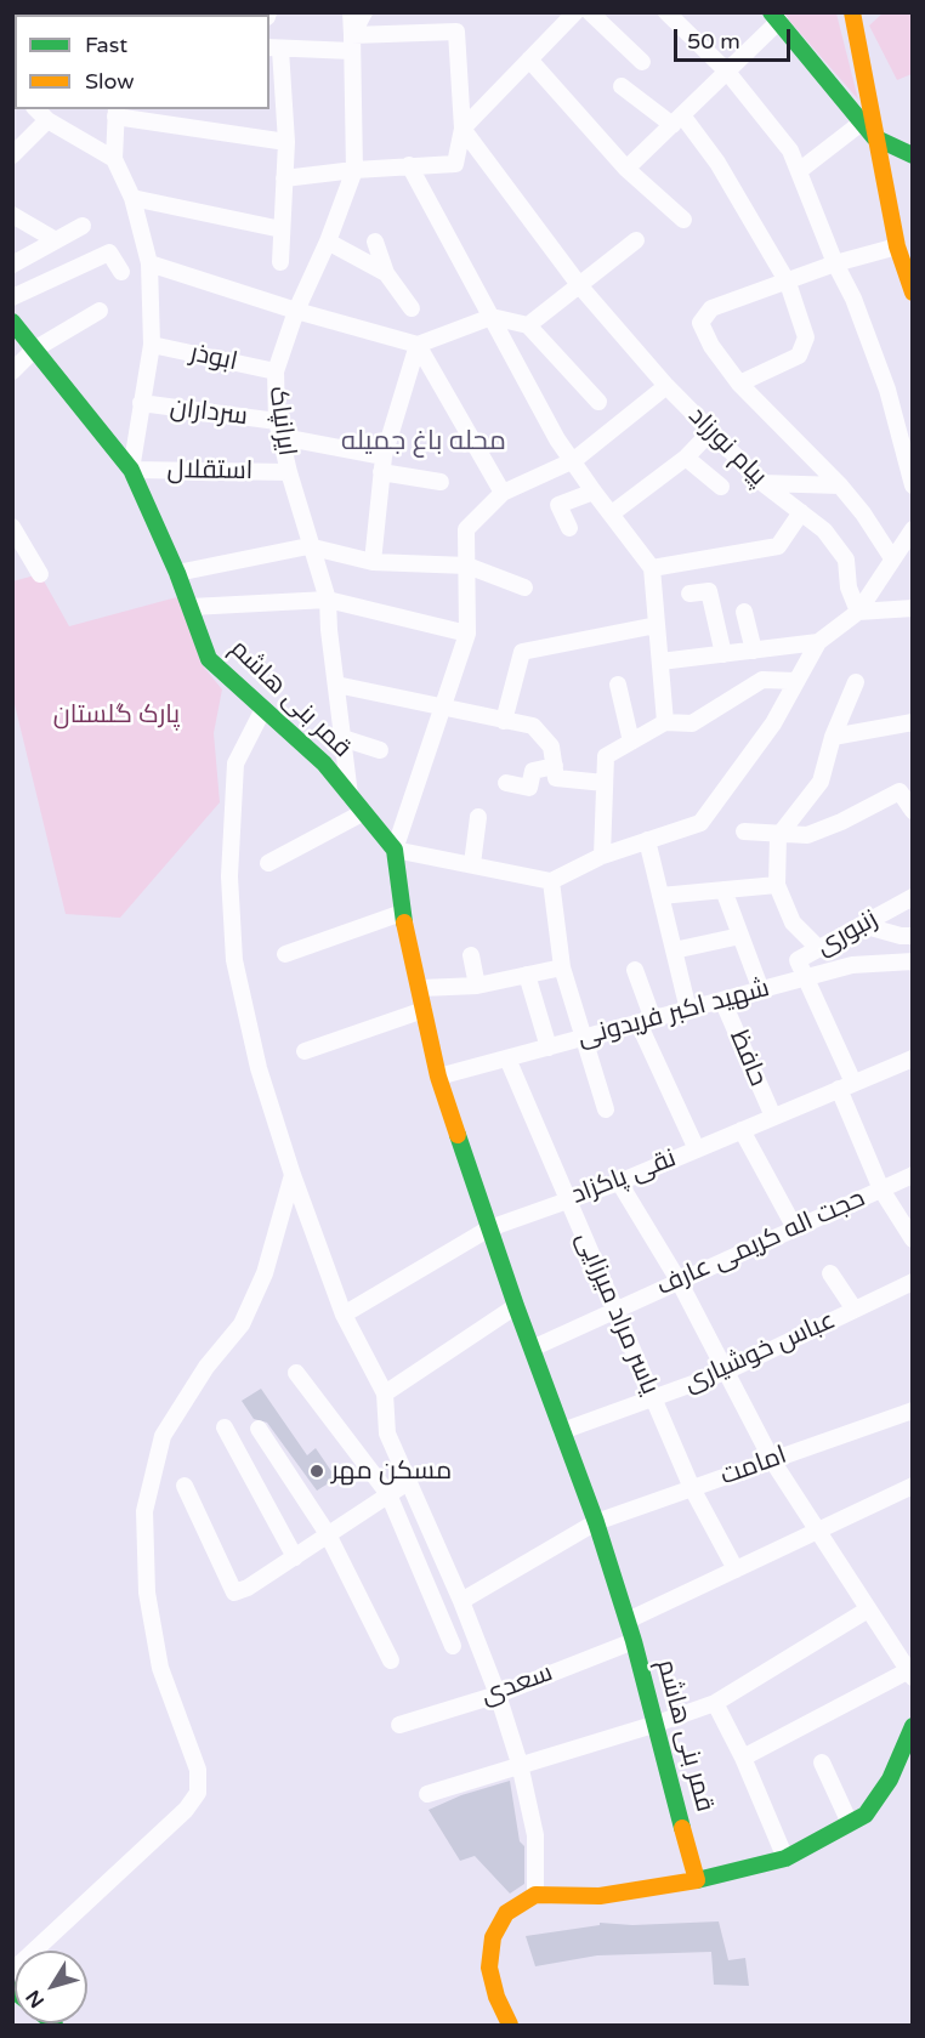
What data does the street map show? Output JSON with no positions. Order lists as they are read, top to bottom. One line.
{"streets":{"street":["ابوذر","سرداران","ایرانپاک","پیام نورزاد","استقلال","قمر بنی هاشم","زنبوری","شهید اکبر فریدونی","حافظ","نقی پاکزاد","حجت اله کریمی عارف","یاسر مراد میرزایی","عباس خوشیاری","امامت","سعدی"]},"crossings":[["ابوذر","ایرانپاک"],["سرداران","ایرانپاک"],["ایرانپاک","استقلال"],["ایرانپاک","قمر بنی هاشم"],["استقلال","قمر بنی هاشم"],["قمر بنی هاشم","شهید اکبر فریدونی"],["قمر بنی هاشم","نقی پاکزاد"],["قمر بنی هاشم","حجت اله کریمی عارف"],["قمر بنی هاشم","عباس خوشیاری"],["قمر بنی هاشم","امامت"],["قمر بنی هاشم","سعدی"],["زنبوری","شهید اکبر فریدونی"],["شهید اکبر فریدونی","حافظ"],["شهید اکبر فریدونی","یاسر مراد میرزایی"],["حافظ","نقی پاکزاد"],["نقی پاکزاد","یاسر مراد میرزایی"],["حجت اله کریمی عارف","یاسر مراد میرزایی"],["یاسر مراد میرزایی","عباس خوشیاری"],["یاسر مراد میرزایی","امامت"]],"districts":["محله باغ‌ جمیله"],"parks":["پارک گلستان"],"places":["مسکن مهر"],"legend":["Fast","Slow"],"scale_bar":"50 m","north":"bottom left"}
